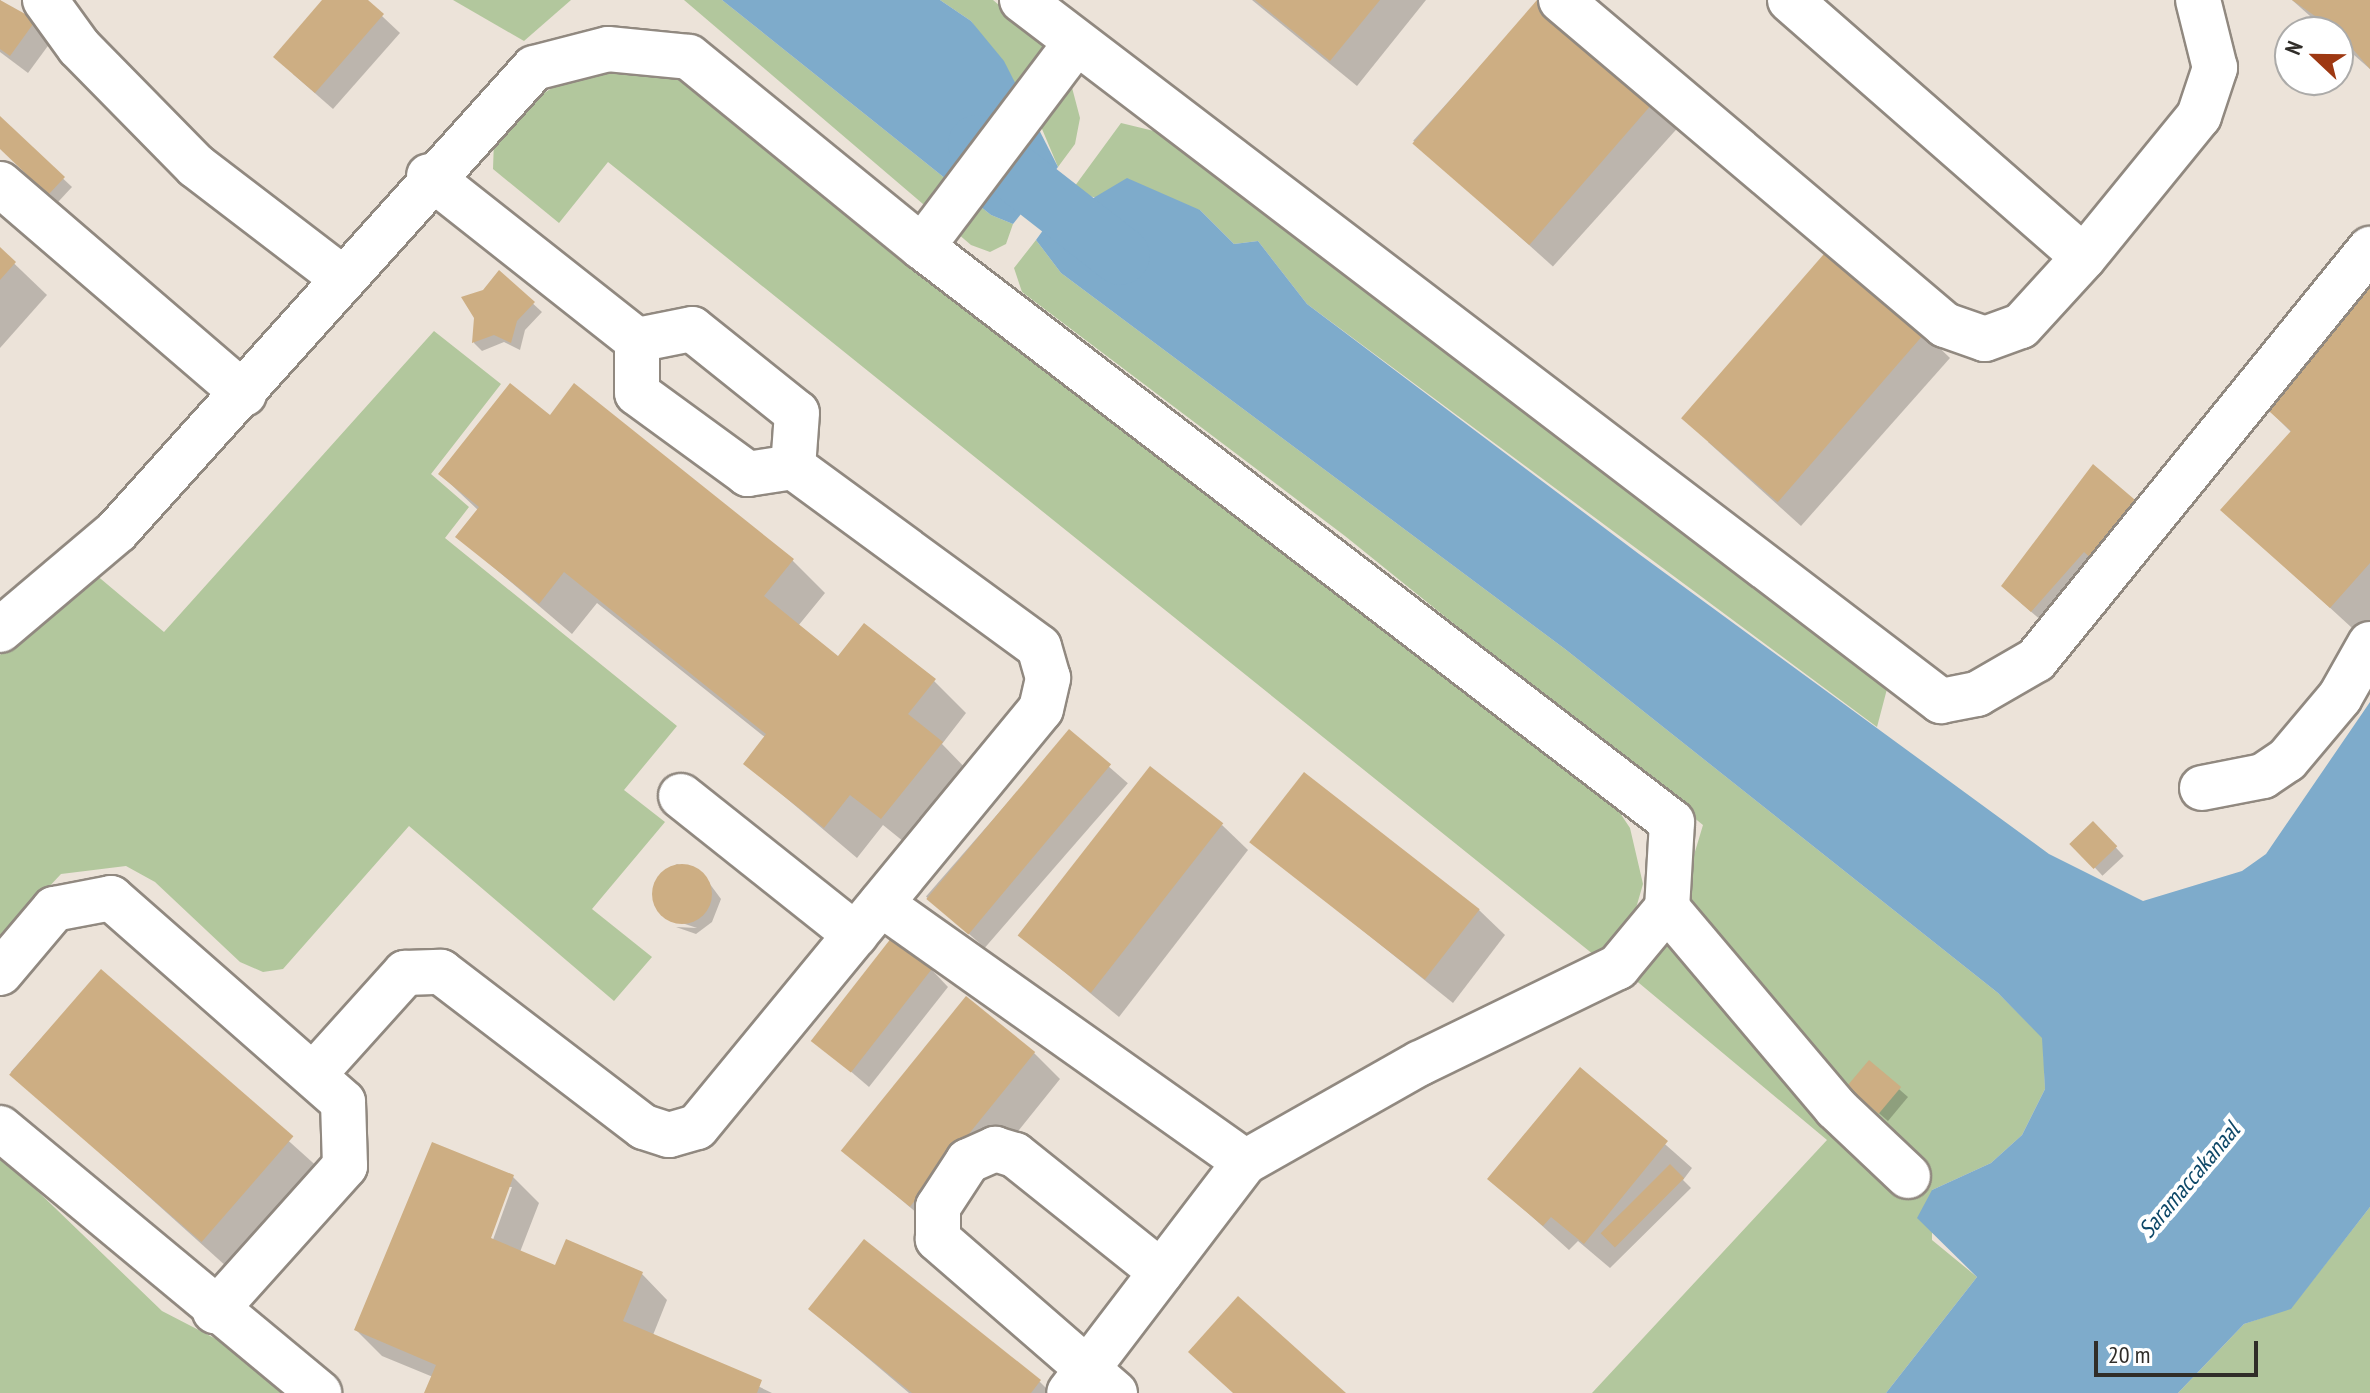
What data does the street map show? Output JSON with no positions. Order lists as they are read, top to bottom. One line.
{"water":["Saramaccakanaal"],"scale_bar":"20 m","north":"left"}
